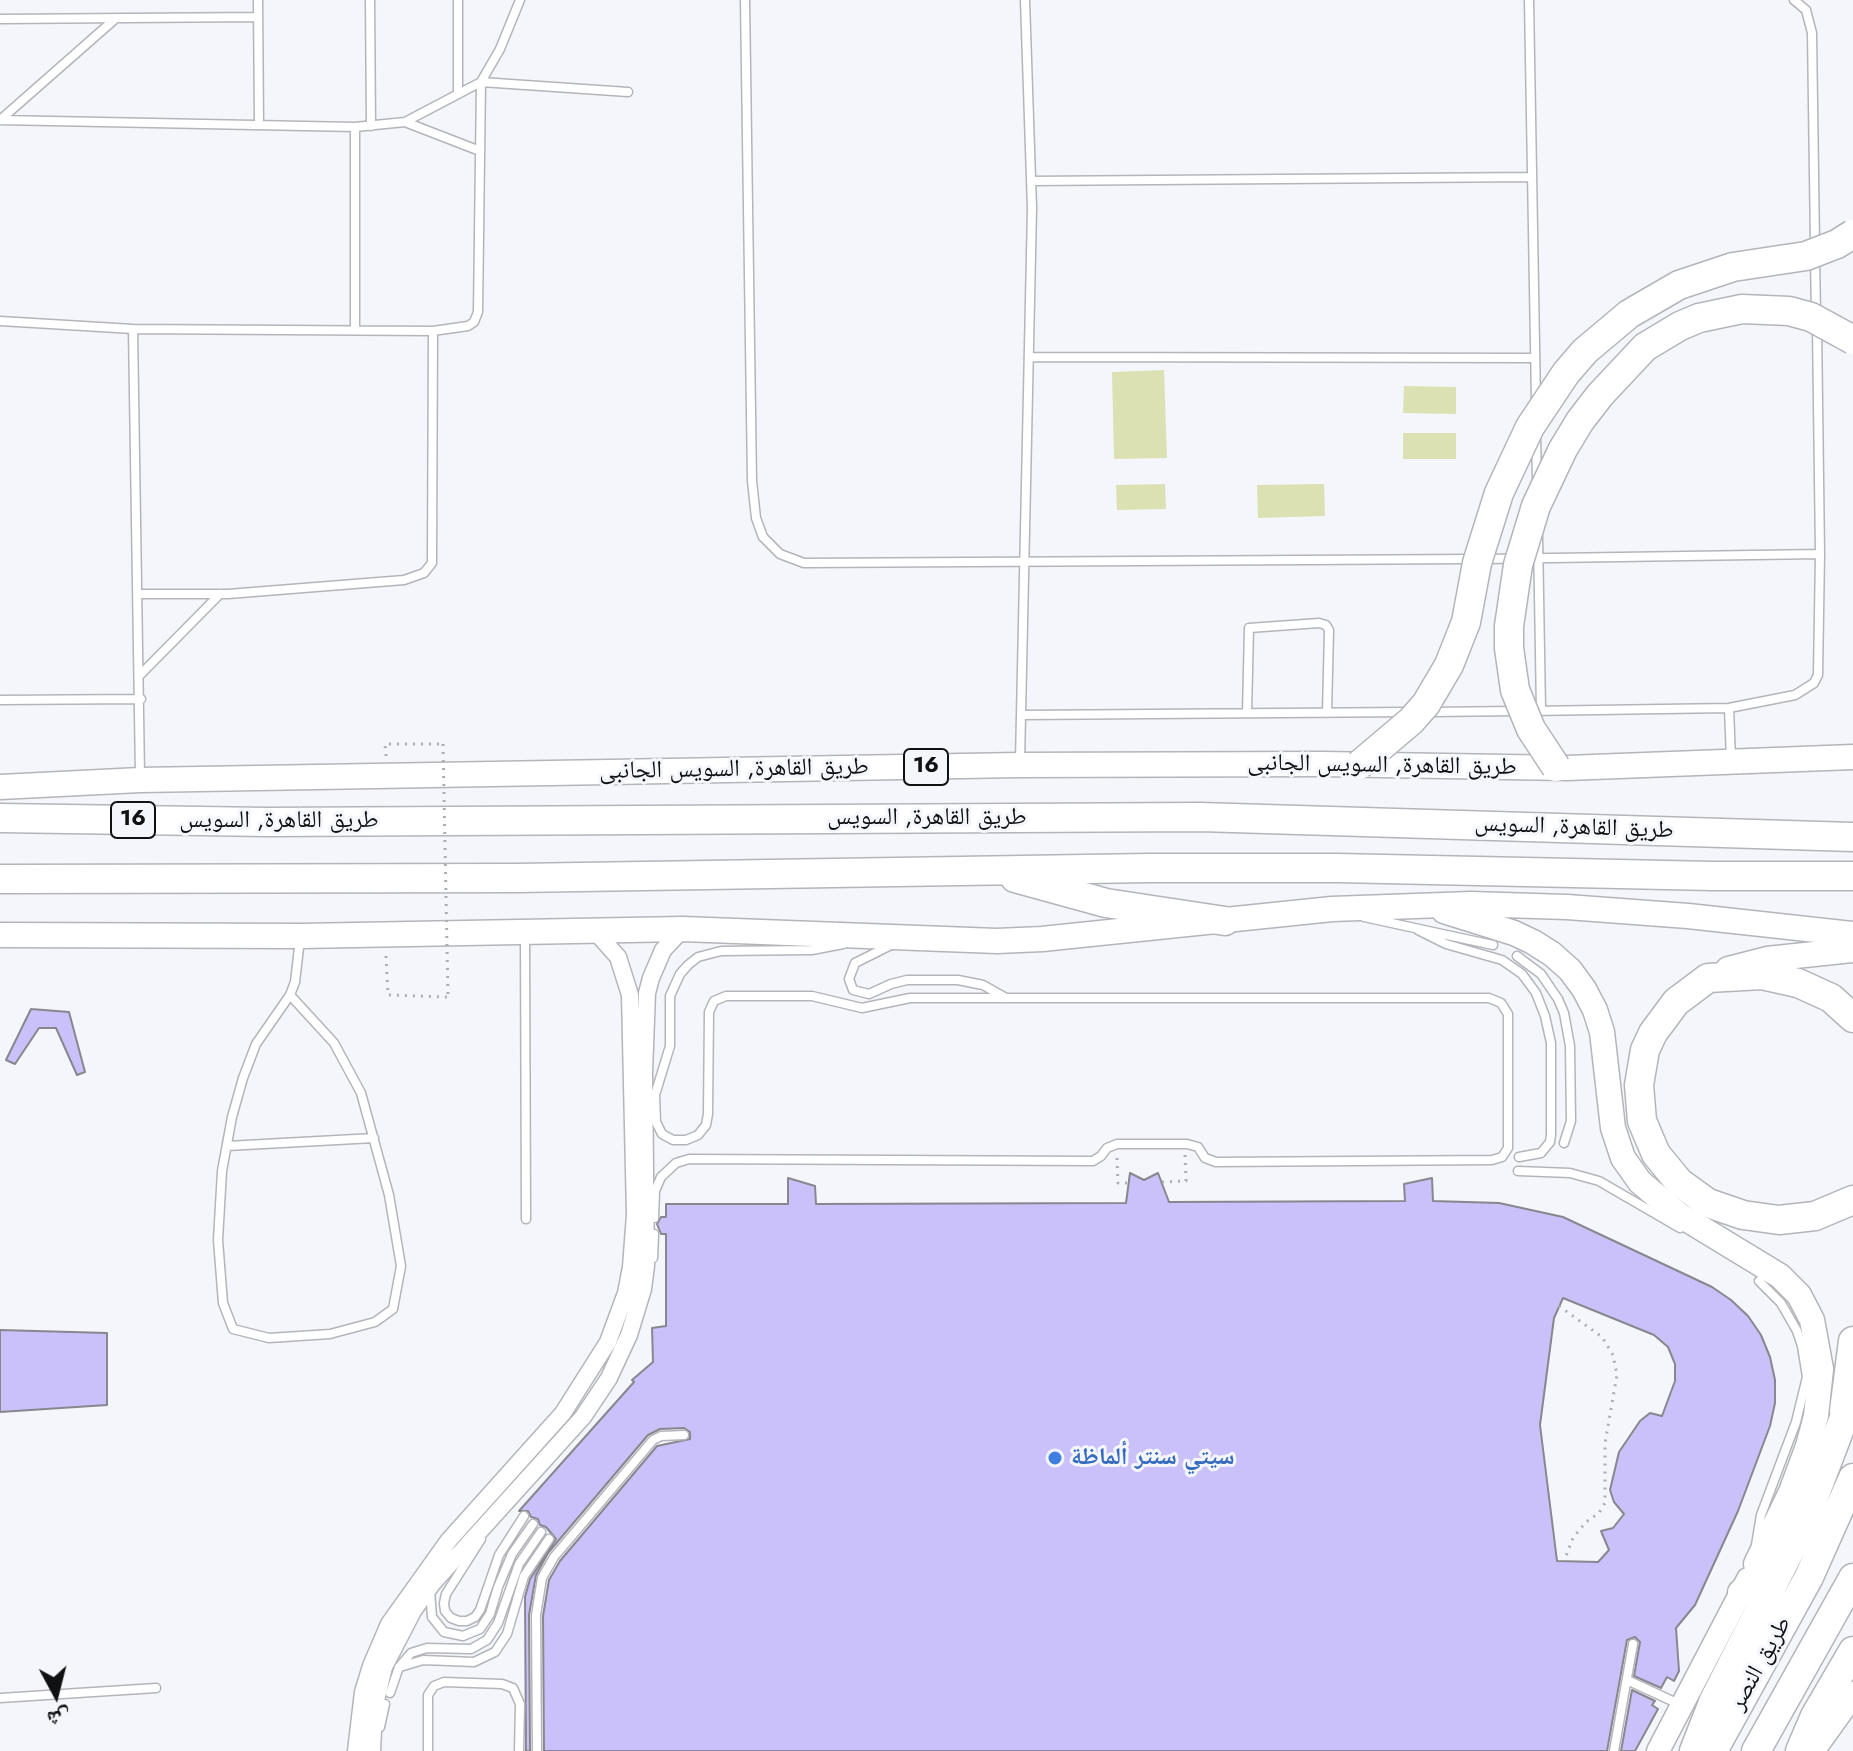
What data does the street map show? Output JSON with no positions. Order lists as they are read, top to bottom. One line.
{"streets":{"highway":["16","طريق القاهرة, السويس","طريق النصر"],"main road":["طريق القاهرة, السويس الجانبى"]},"places":["سيتي سنتر ألماظة"],"north":"bottom"}
